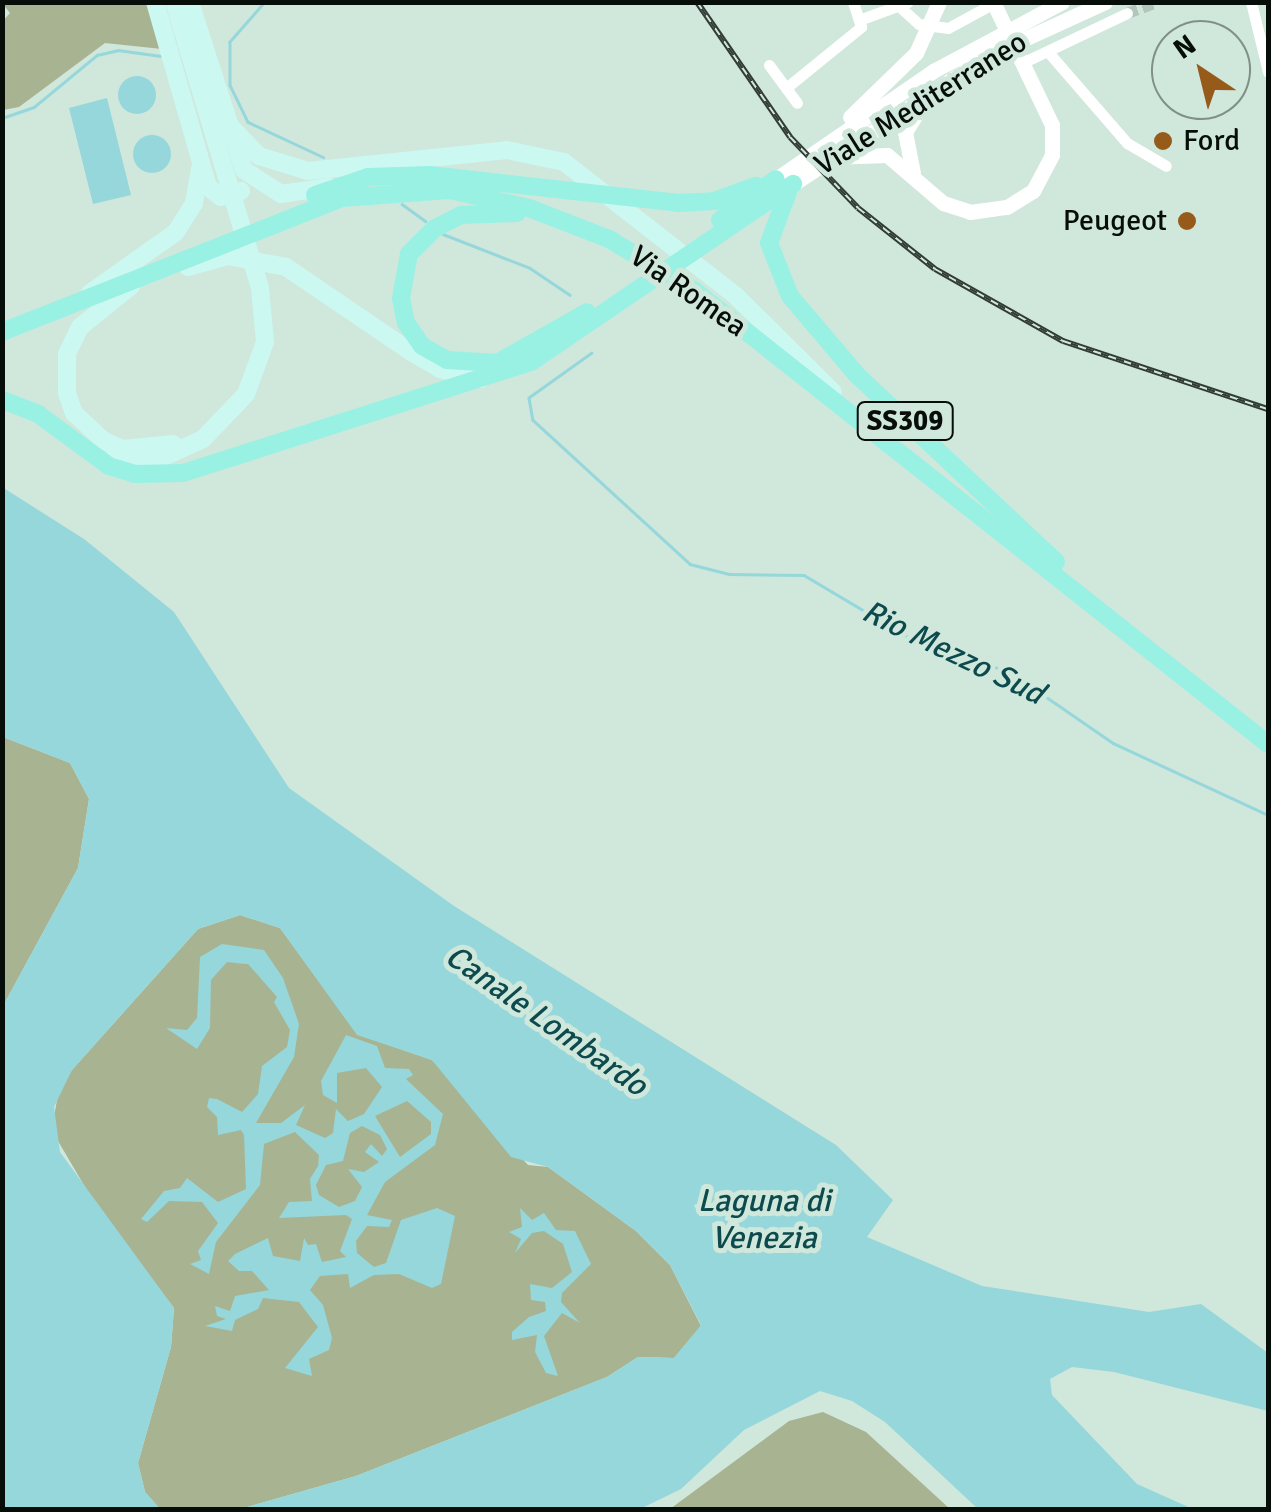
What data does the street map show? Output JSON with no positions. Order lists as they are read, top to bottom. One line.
{"streets":{"main road":["Via Romea","SS309"],"street":["Viale Mediterraneo"]},"crossings":[["Viale Mediterraneo","SS309"],["Via Romea","SS309"]],"water":["Rio Mezzo Sud","Canale Lombardo","Laguna di Venezia"],"places":["Ford","Peugeot"],"north":"top left"}
